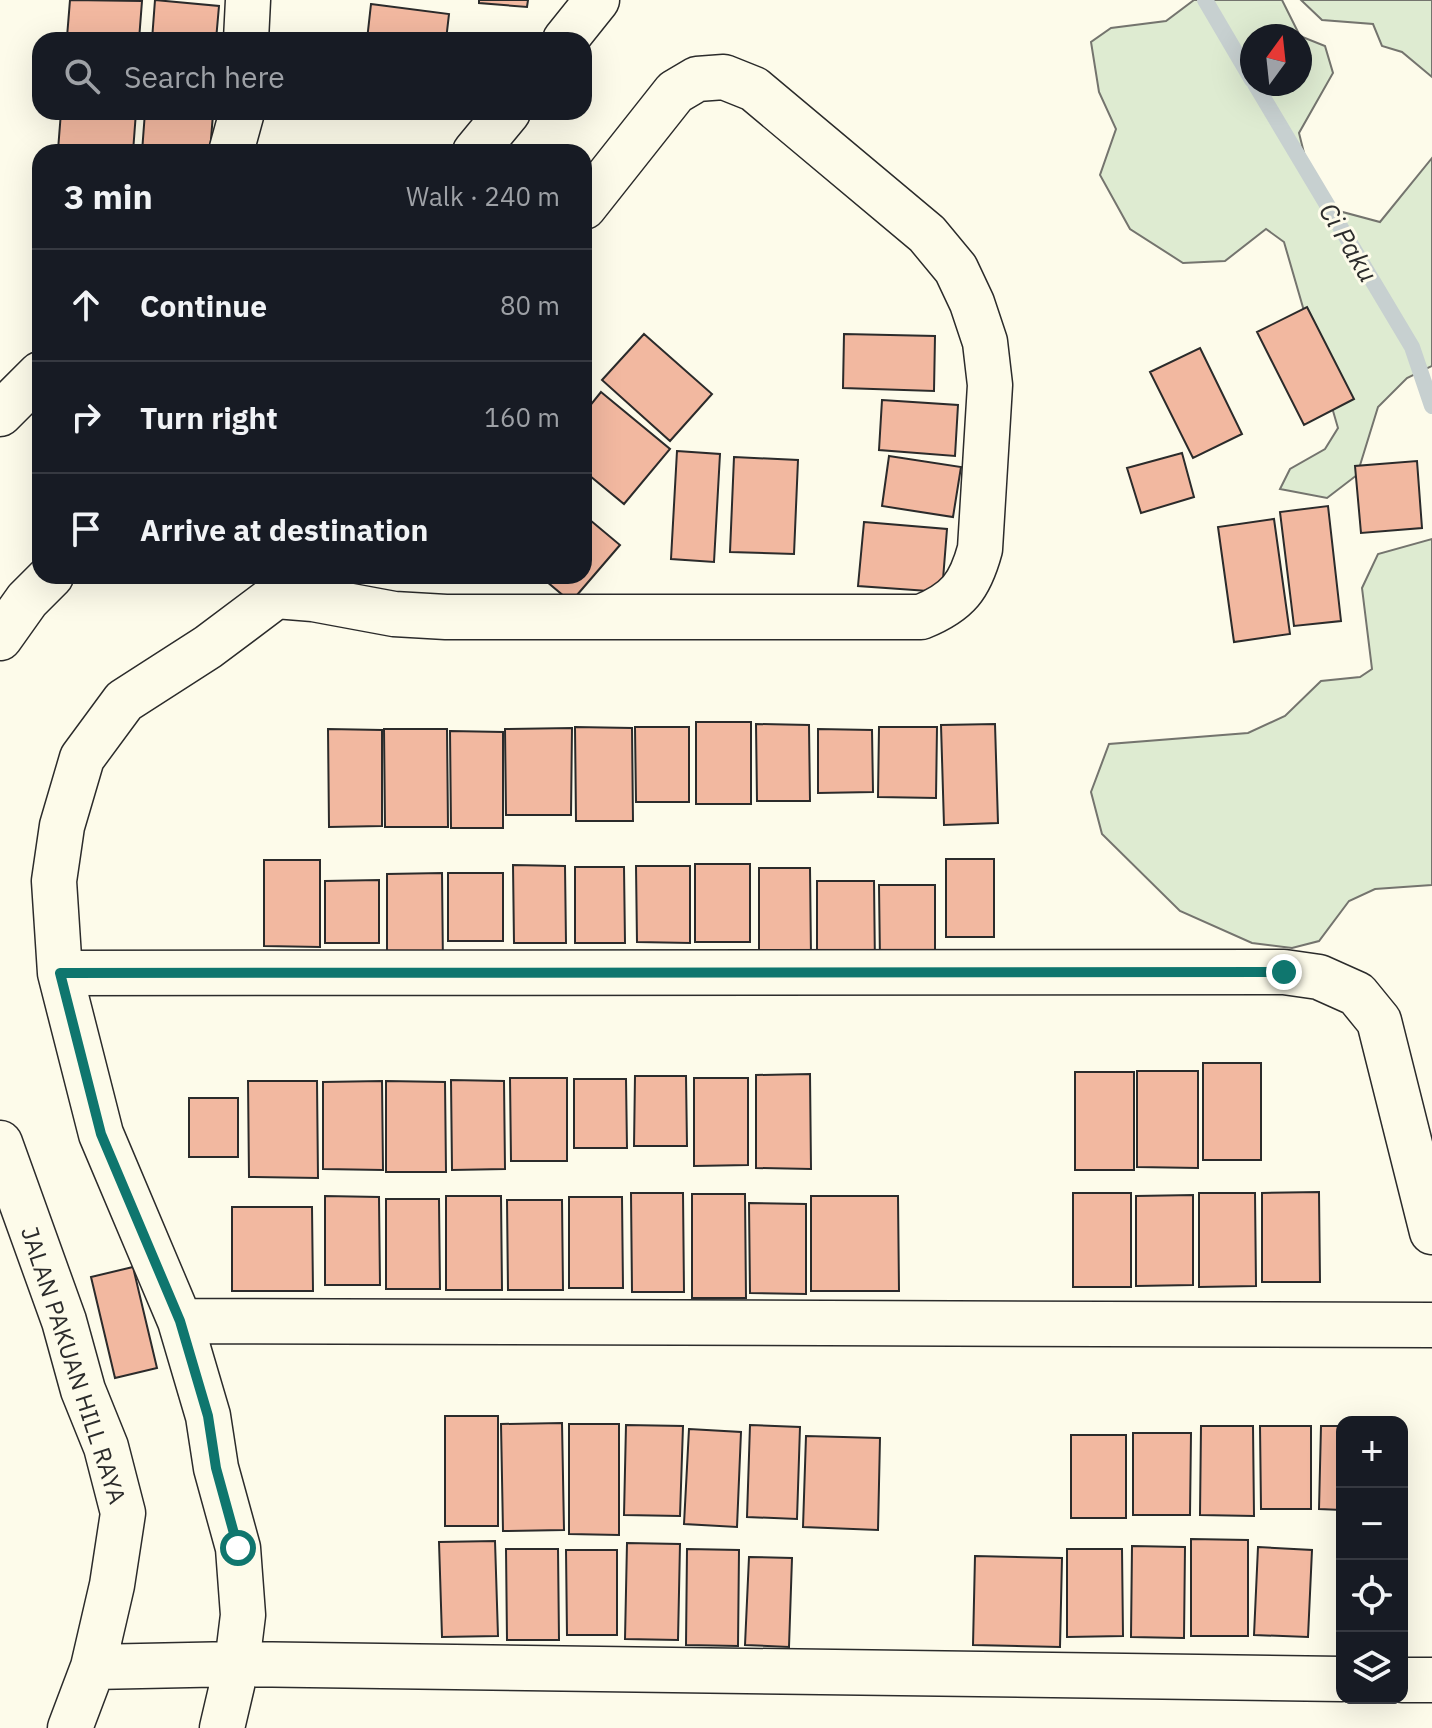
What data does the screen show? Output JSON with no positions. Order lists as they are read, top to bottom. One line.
{"streets":{"street":["JALAN PAKUAN HILL RAYA"]},"water":["Ci Paku"],"north":"top","page":{"search":"Search here","heading":["3 min","Walk · 240 m"],"list":[["Continue","80 m"],["Turn right","160 m"],"Arrive at destination"],"map_buttons":["+","−"]}}
